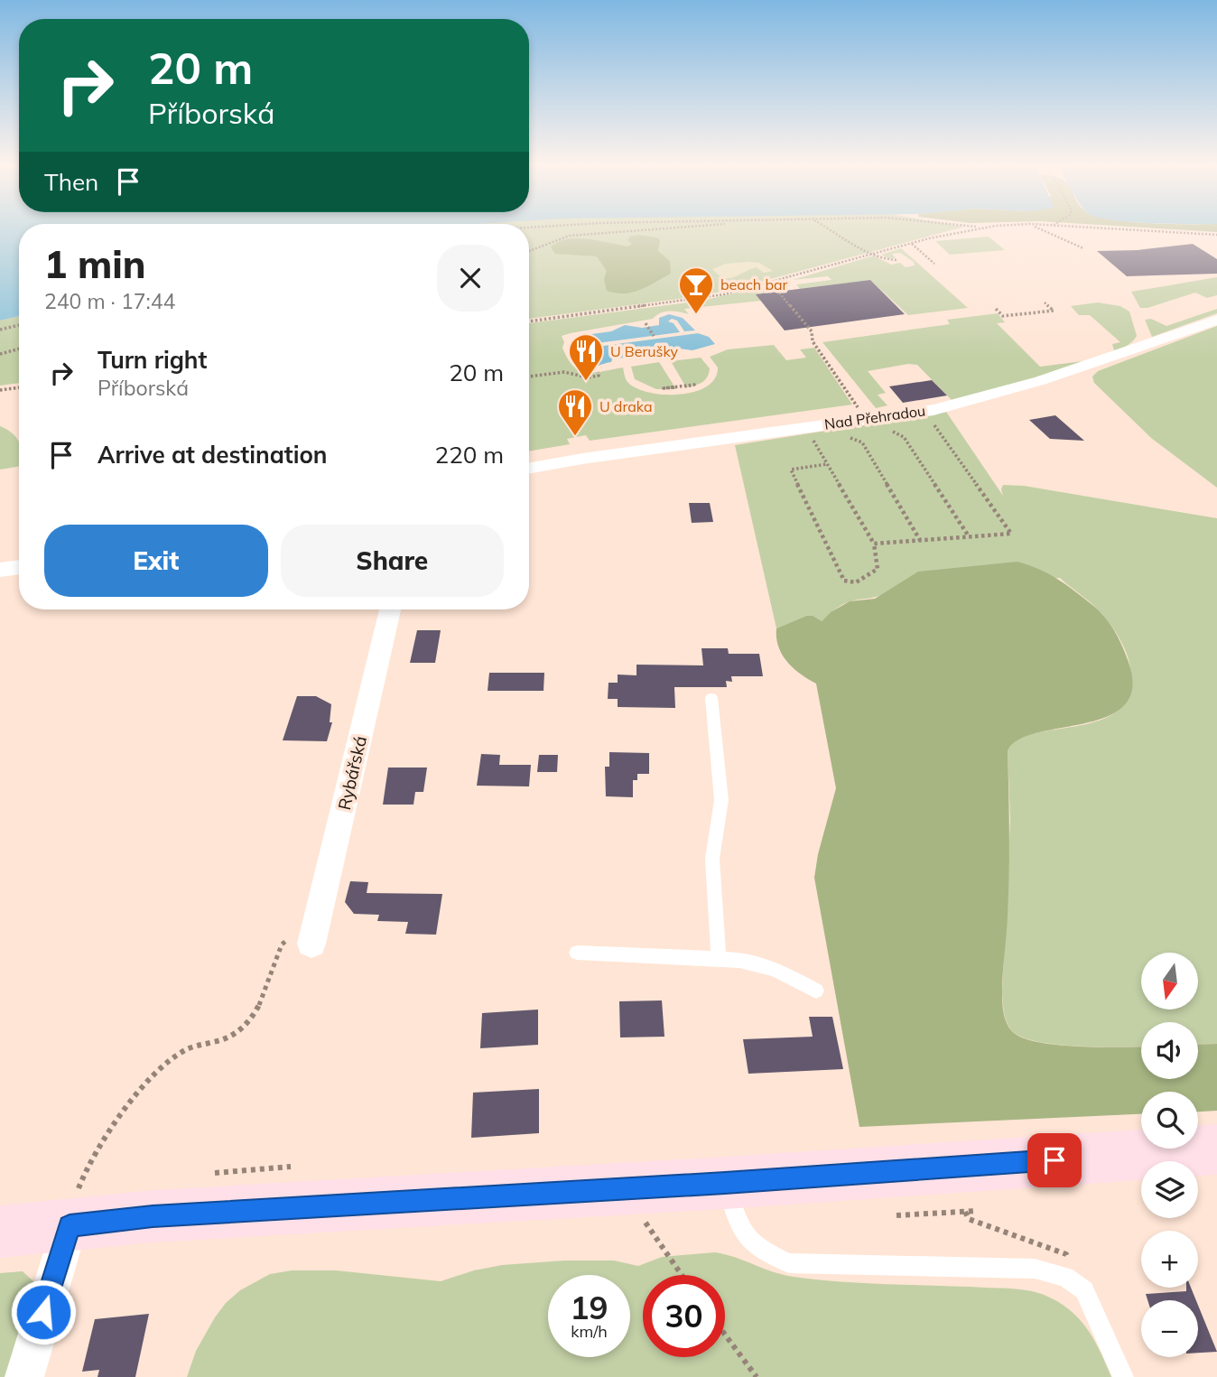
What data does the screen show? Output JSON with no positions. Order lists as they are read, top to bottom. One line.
{"streets":{"street":["Nad Přehradou","Rybářská"]},"places":{"bar":["beach bar"],"restaurant":["U Berušky","U draka"]},"north":"bottom","page":{"turn":["20 m","Příborská"],"then":"Then","heading":["1 min","240 m · 17:44"],"list":[{"name":"Turn right","note":"Příborská","value":"20 m"},{"name":"Arrive at destination","value":"220 m"}],"buttons":["Exit","Share"],"map_buttons":["+","−"],"speed":"19 km/h","limit":"30"}}
